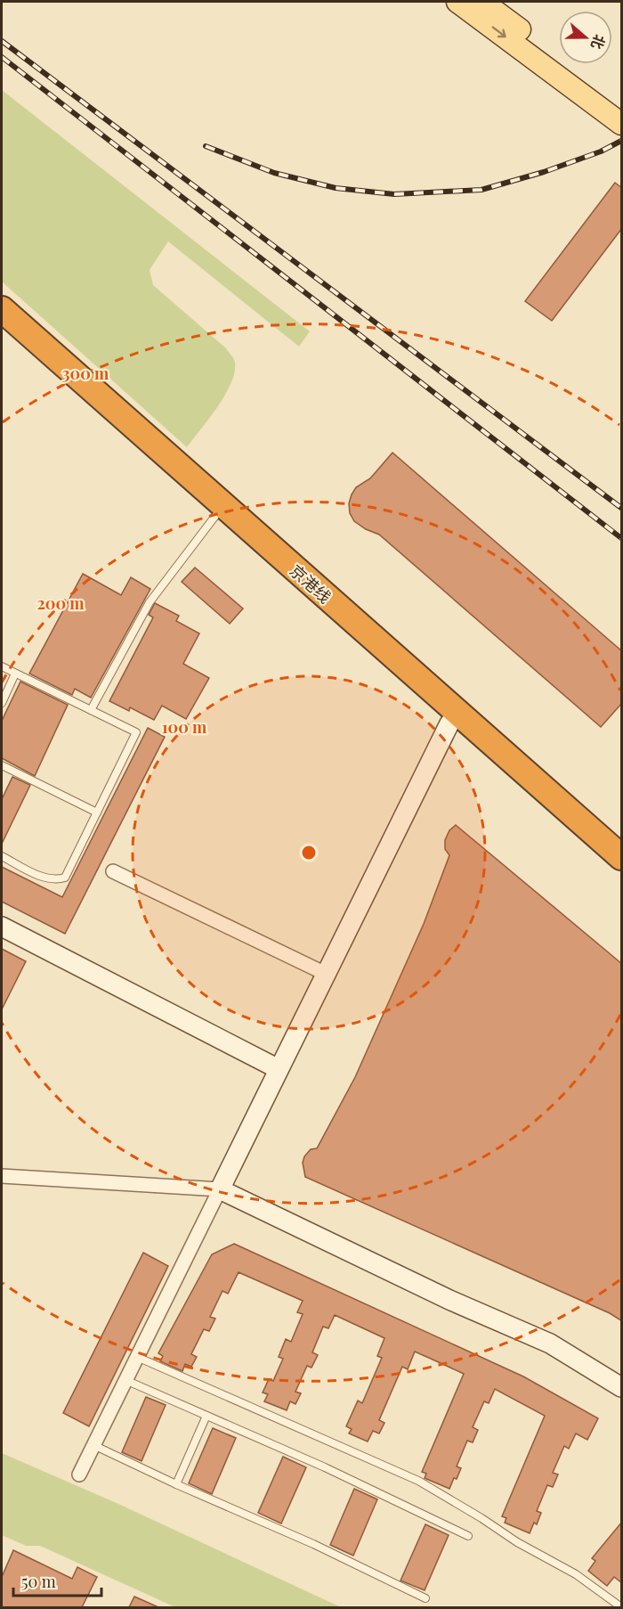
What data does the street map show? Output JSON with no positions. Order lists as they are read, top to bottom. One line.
{"streets":{"highway":["京港线"]},"scale_bar":"50 m","north":"right","rings":["300 m","200 m","100 m"]}
